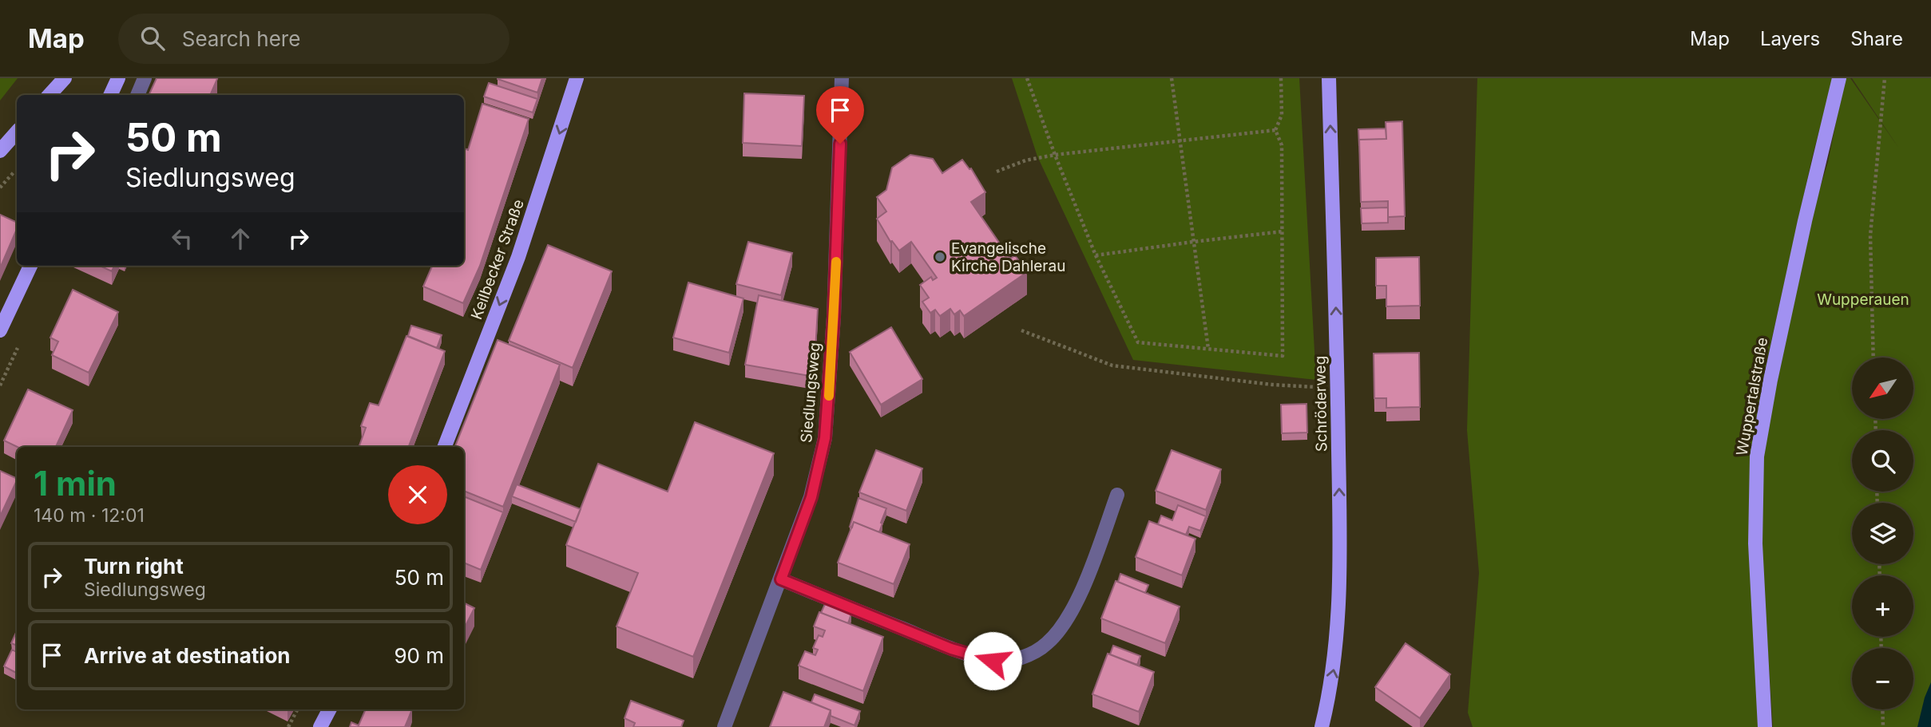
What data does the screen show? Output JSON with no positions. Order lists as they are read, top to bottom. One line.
{"streets":{"main road":["Keilbecker Straße","Wuppertalstraße","Schröderweg"],"street":["Siedlungsweg"]},"one_way":["Keilbecker Straße","Schröderweg"],"parks":["Wupperauen"],"places":["Evangelische Kirche Dahlerau"],"north":"bottom left","page":{"header":"Map","search":"Search here","nav":["Map","Layers","Share"],"turn":["50 m","Siedlungsweg"],"map_buttons":["+","−"],"heading":["1 min","140 m · 12:01"],"list":[{"name":"Turn right","note":"Siedlungsweg","value":"50 m"},{"name":"Arrive at destination","value":"90 m"}]}}
